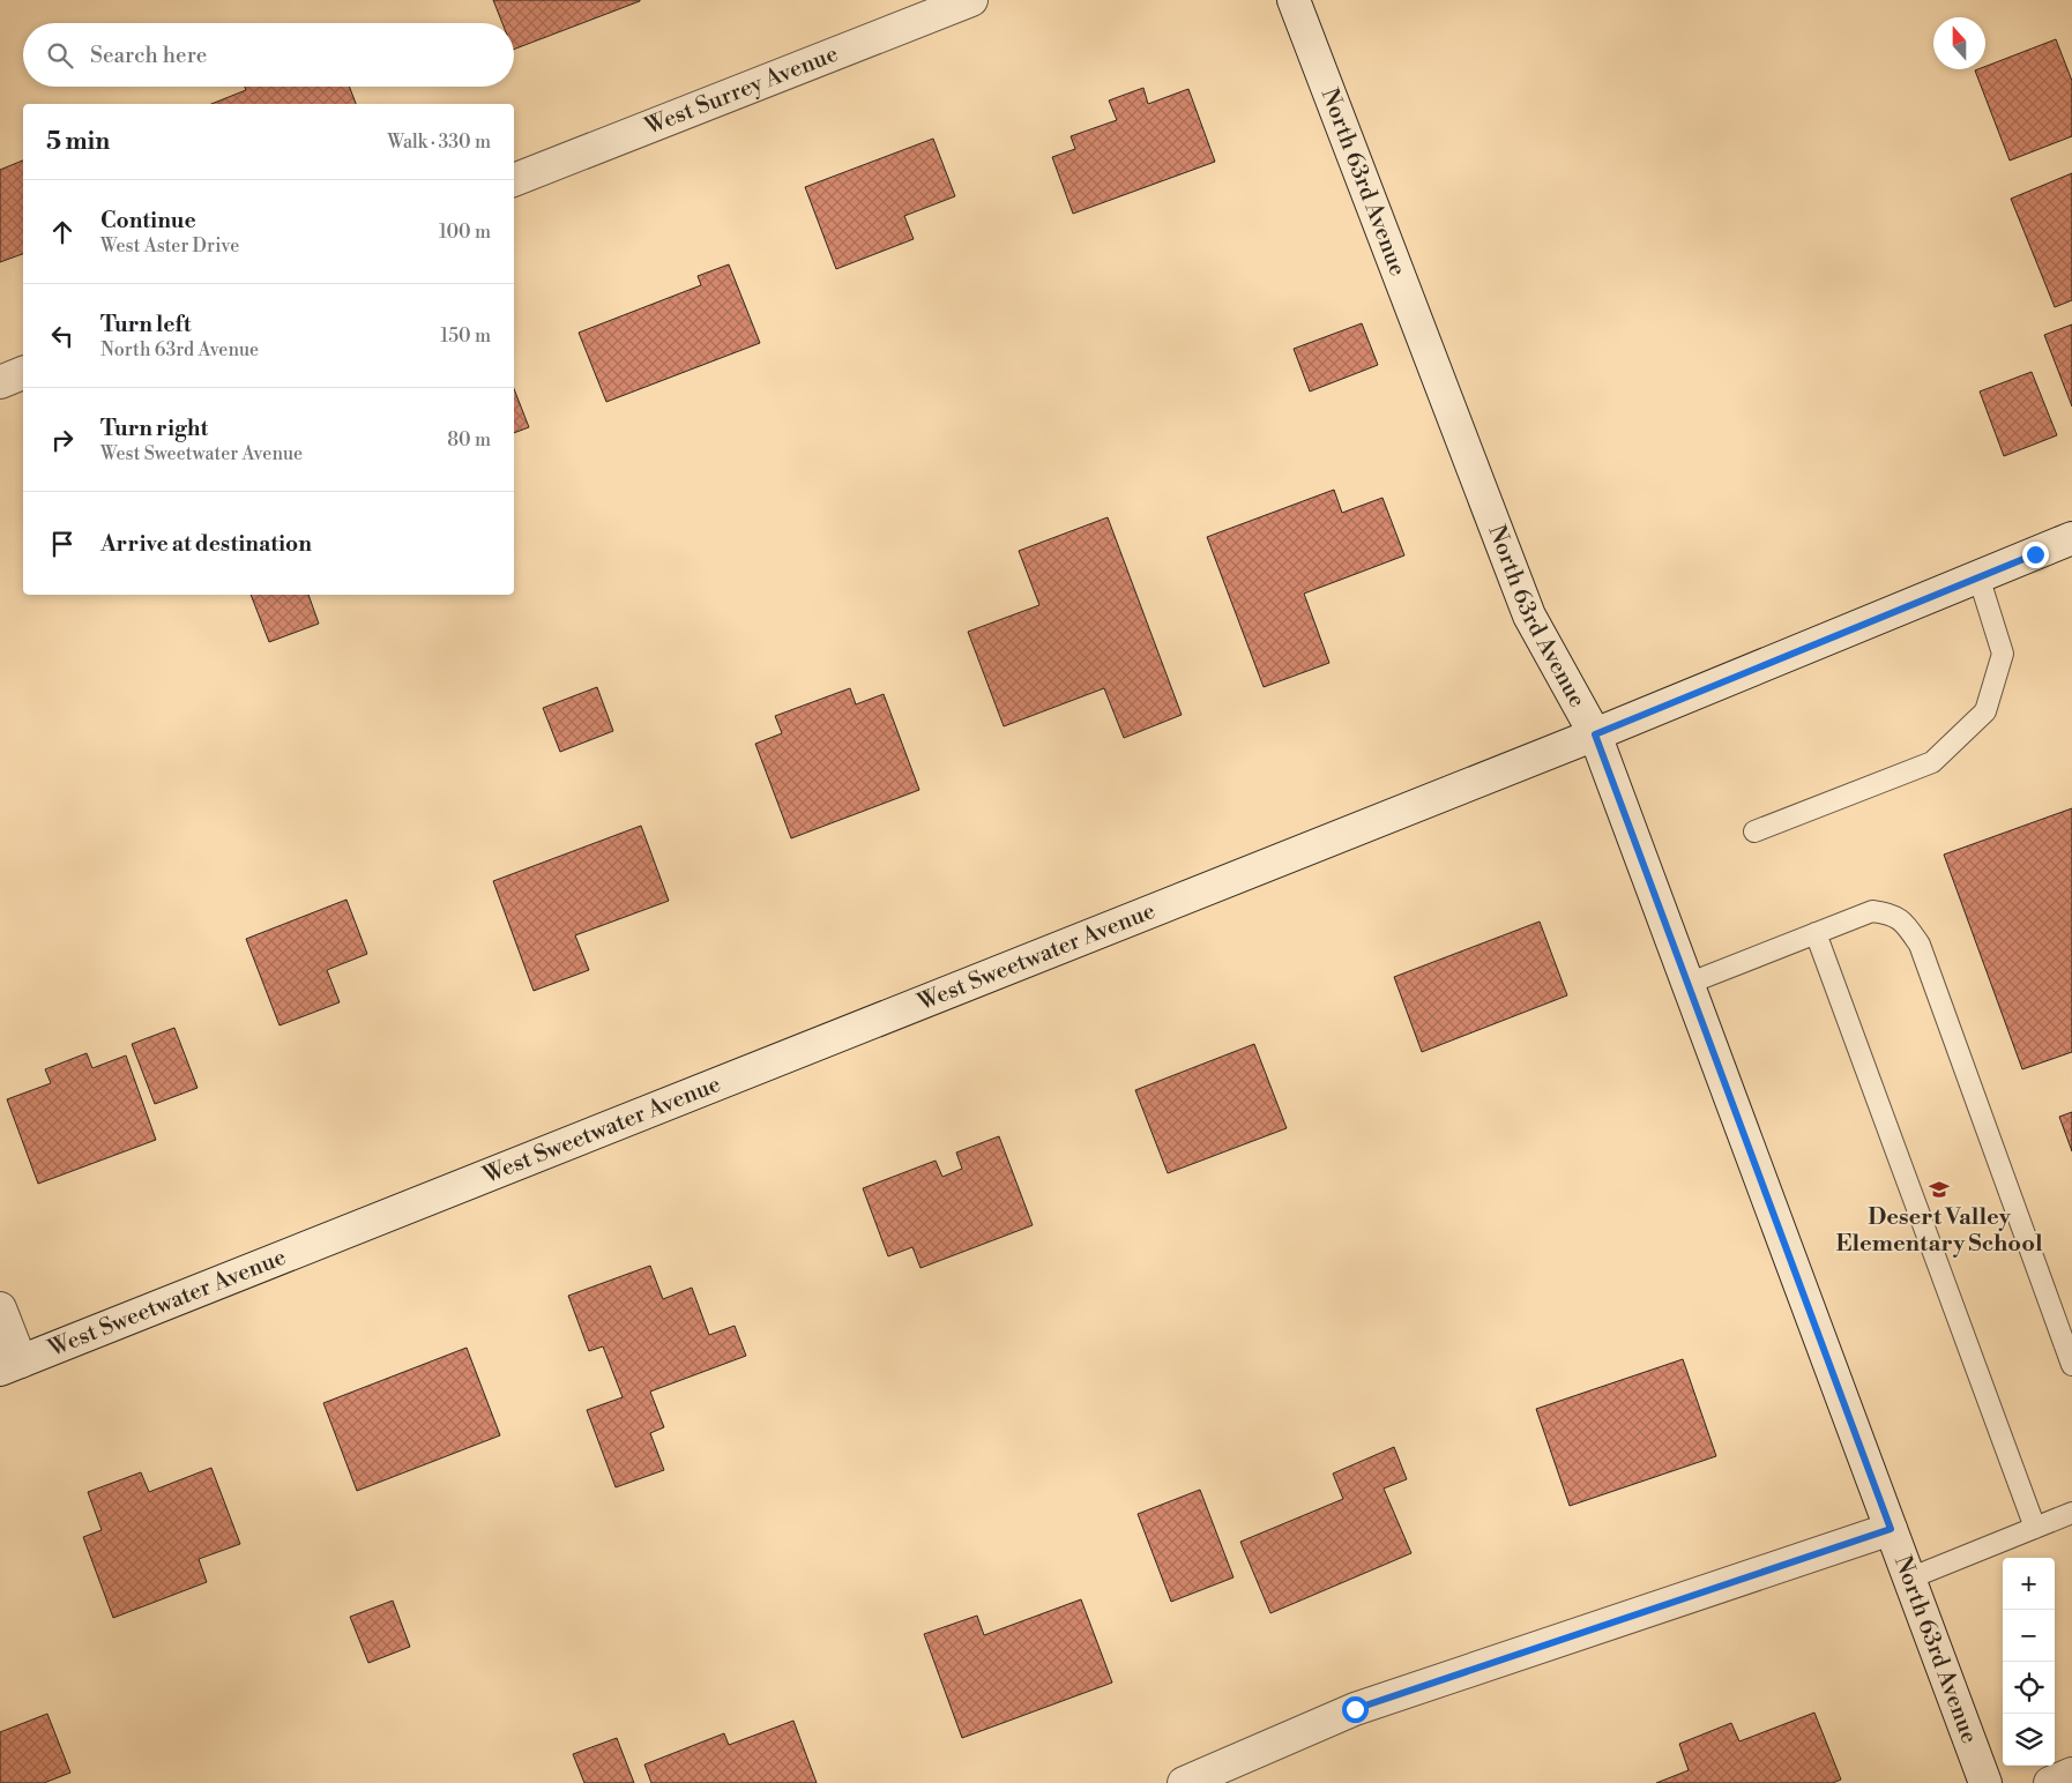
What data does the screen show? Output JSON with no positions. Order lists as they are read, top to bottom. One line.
{"streets":{"street":["West Surrey Avenue","North 63rd Avenue","West Sweetwater Avenue"]},"crossings":[["North 63rd Avenue","West Sweetwater Avenue"]],"places":{"school or university":["Desert Valley Elementary School"]},"north":"top","page":{"search":"Search here","heading":["5 min","Walk · 330 m"],"list":[["Continue","West Aster Drive","100 m"],["Turn left","North 63rd Avenue","150 m"],["Turn right","West Sweetwater Avenue","80 m"],"Arrive at destination"],"map_buttons":["+","−"]}}
